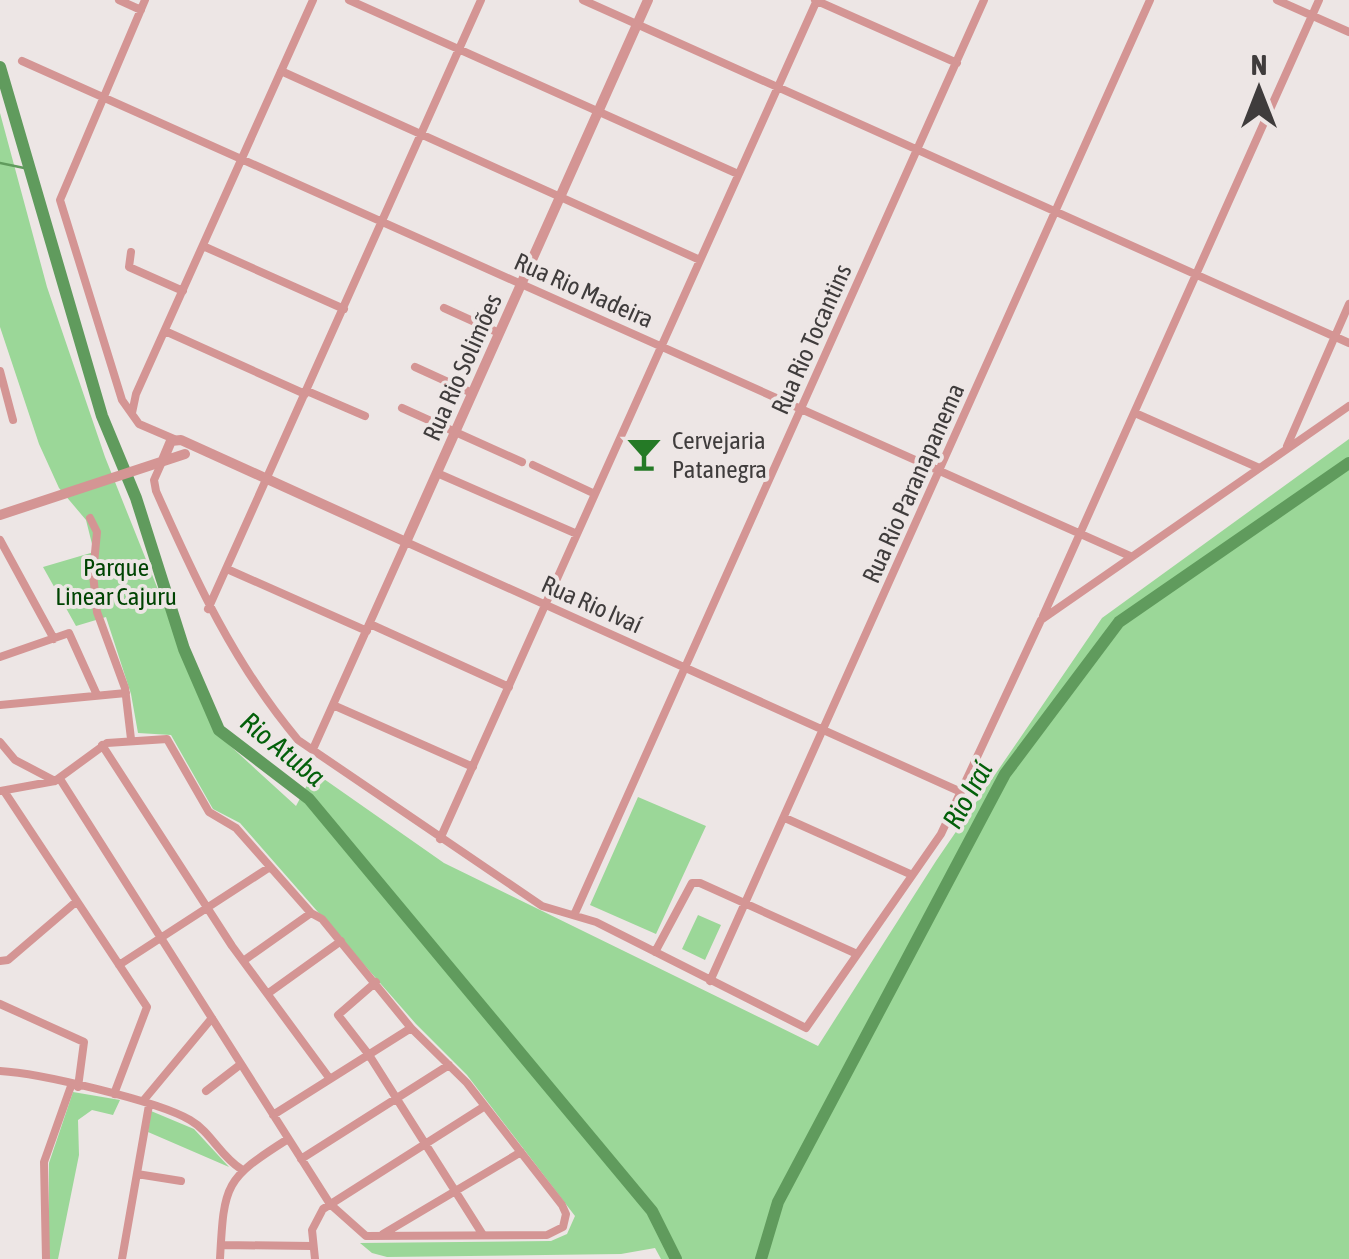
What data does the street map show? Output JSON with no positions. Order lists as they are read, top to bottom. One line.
{"streets":{"street":["Rua Rio Madeira","Rua Rio Tocantins","Rua Rio Solimões","Rua Rio Paranapanema","Rua Rio Ivaí"]},"crossings":[["Rua Rio Madeira","Rua Rio Tocantins"],["Rua Rio Madeira","Rua Rio Solimões"],["Rua Rio Madeira","Rua Rio Paranapanema"],["Rua Rio Tocantins","Rua Rio Ivaí"],["Rua Rio Solimões","Rua Rio Ivaí"],["Rua Rio Paranapanema","Rua Rio Ivaí"]],"water":["Rio Atuba","Rio Iraí"],"parks":["Parque Linear Cajuru"],"places":{"bar":["Cervejaria Patanegra"]},"north":"top"}
